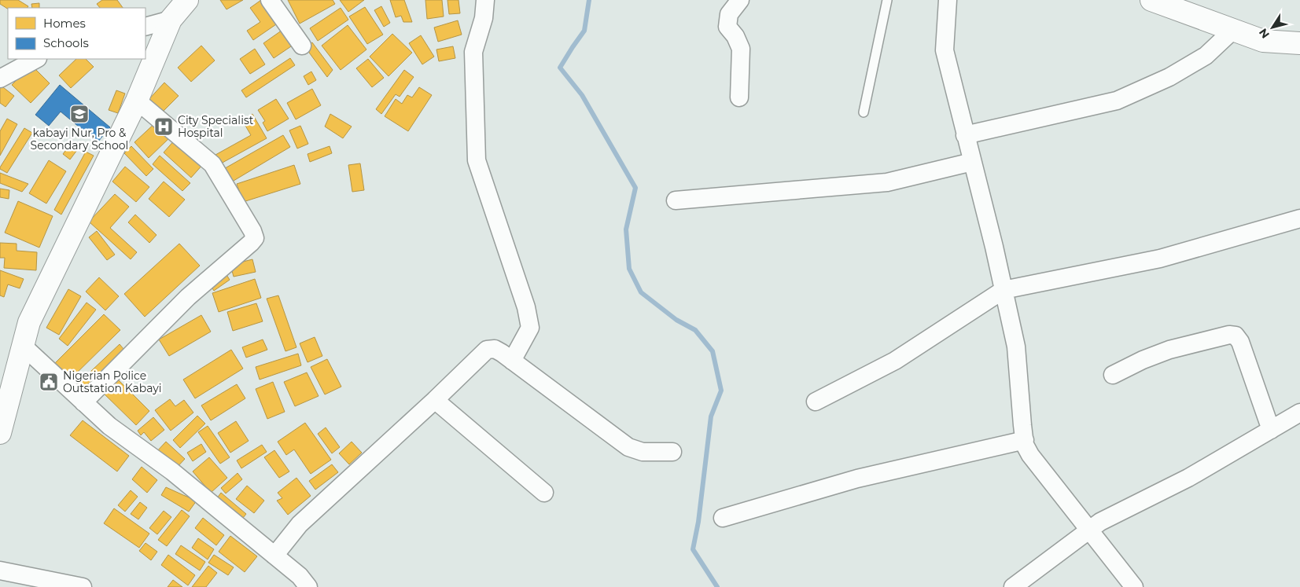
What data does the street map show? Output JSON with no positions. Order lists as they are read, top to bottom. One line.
{"places":{"school or university":["kabayi Nur, Pro & Secondary School"],"hospital":["City Specialist Hospital"],"public building":["Nigerian Police Outstation Kabayi"]},"legend":["Homes","Schools"],"north":"bottom left"}
